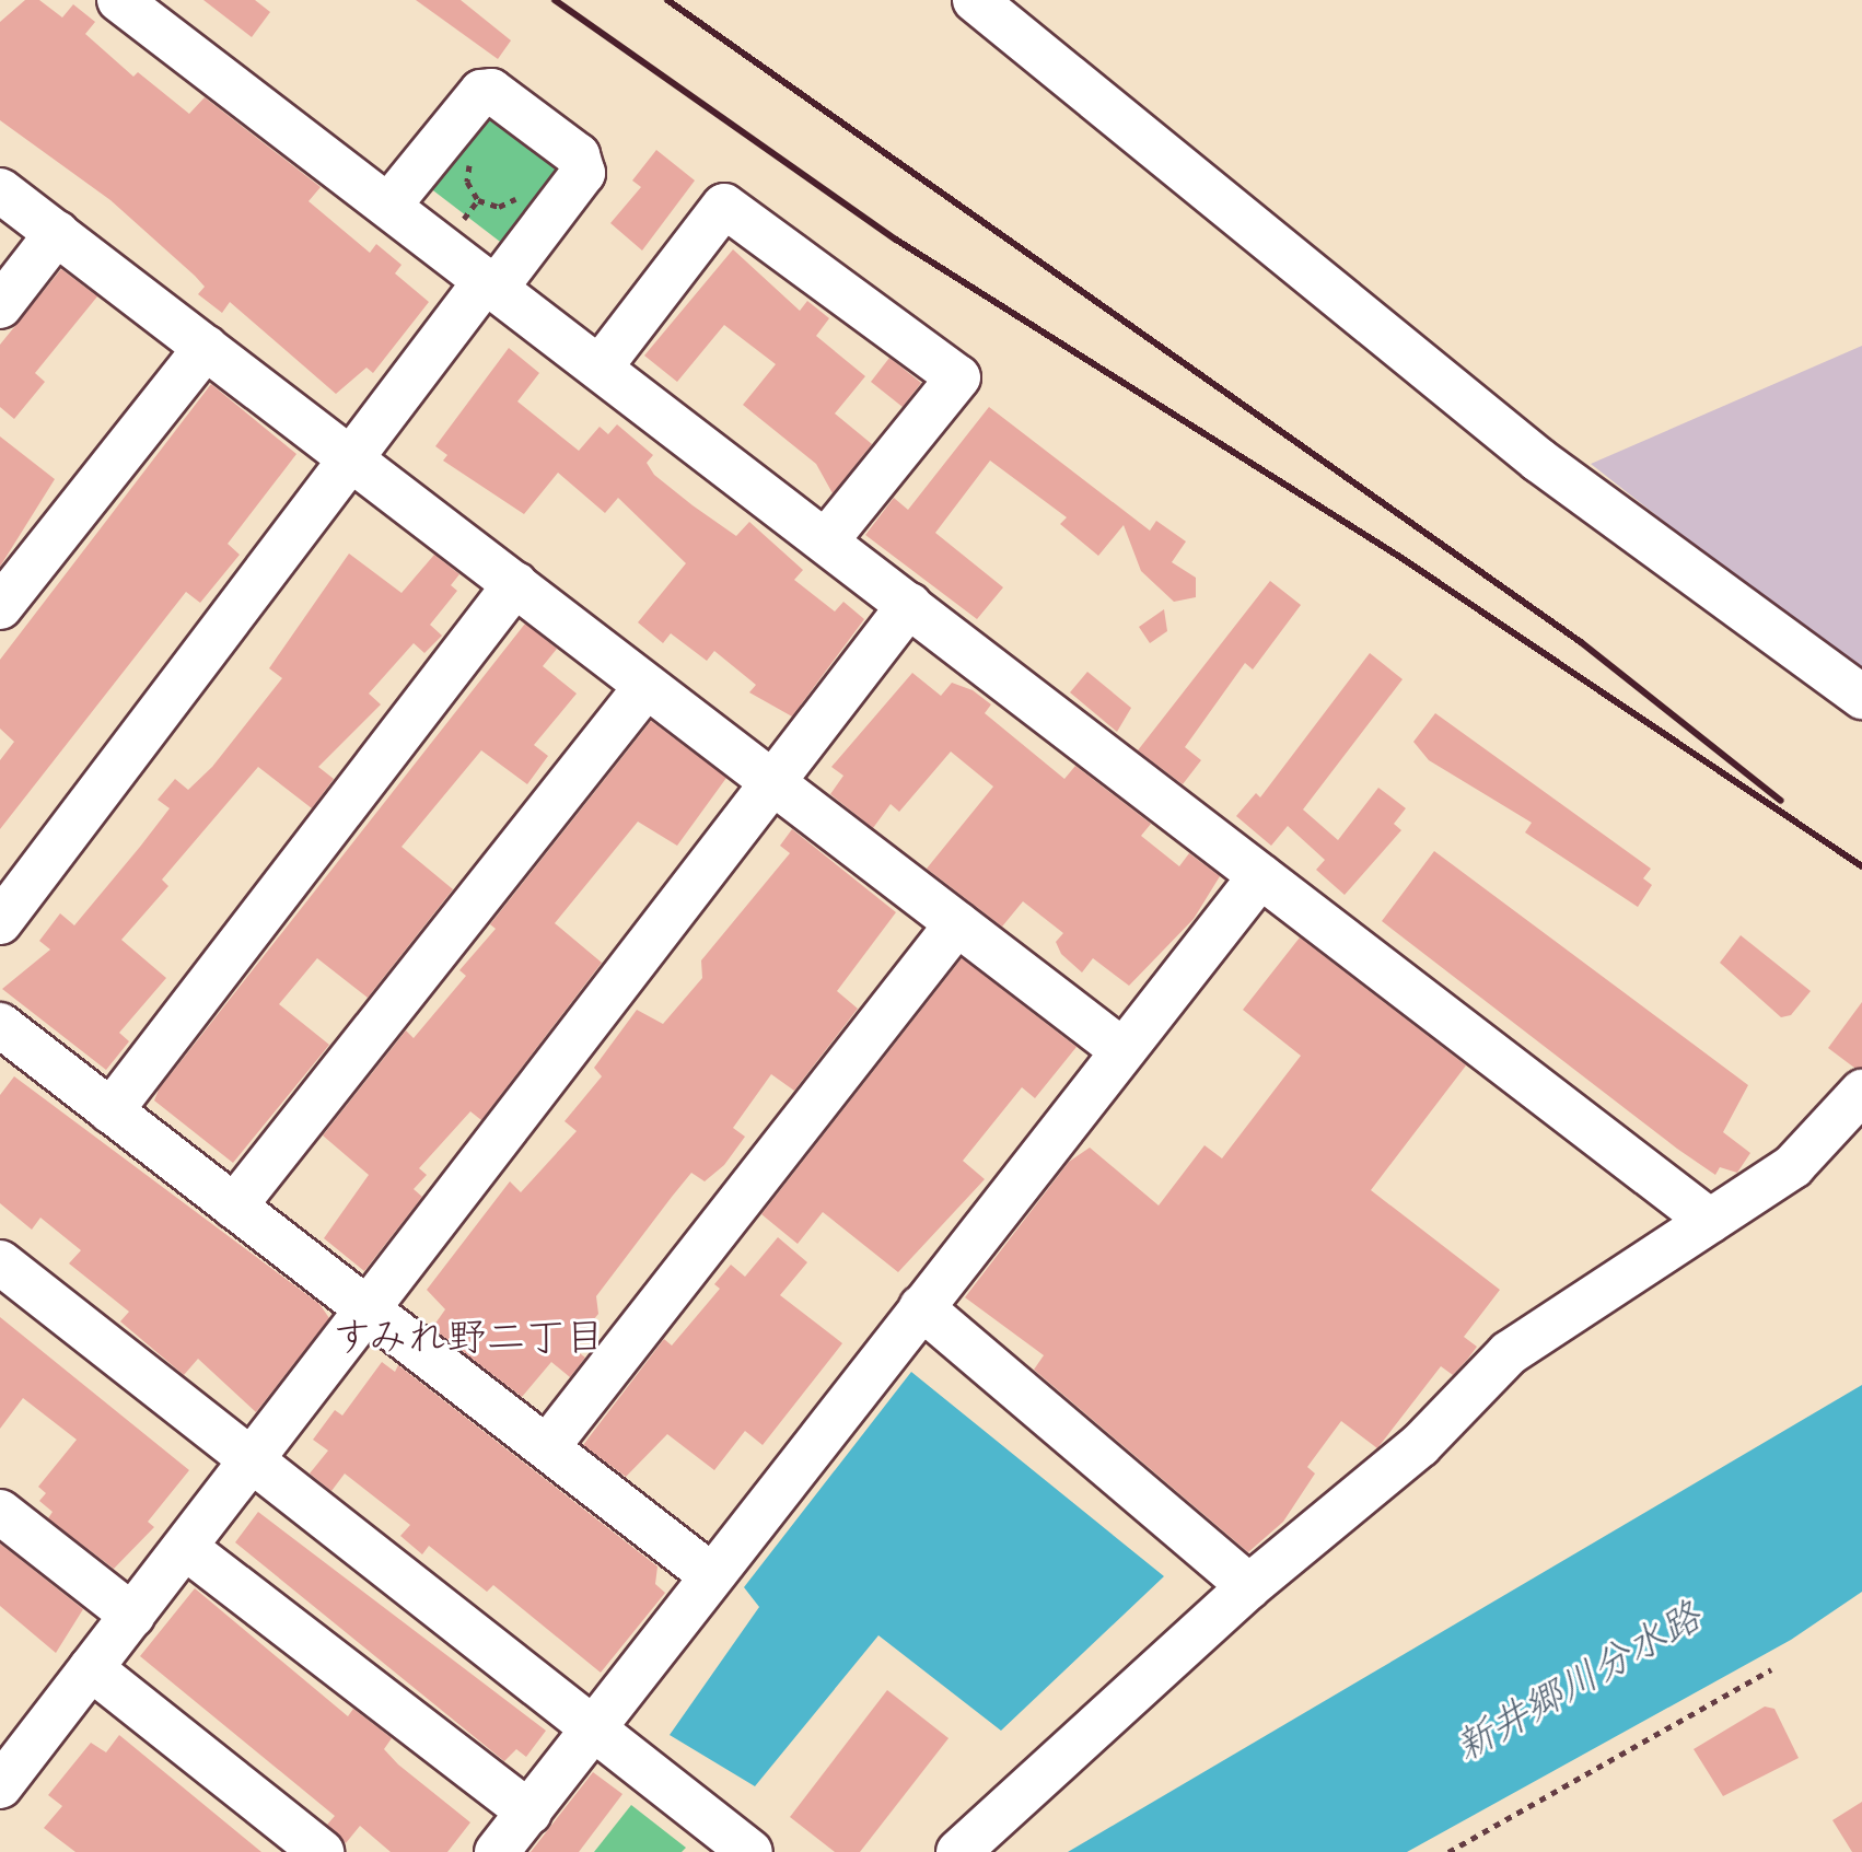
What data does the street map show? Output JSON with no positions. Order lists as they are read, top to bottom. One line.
{"districts":["すみれ野二丁目"],"water":["新井郷川分水路"]}
